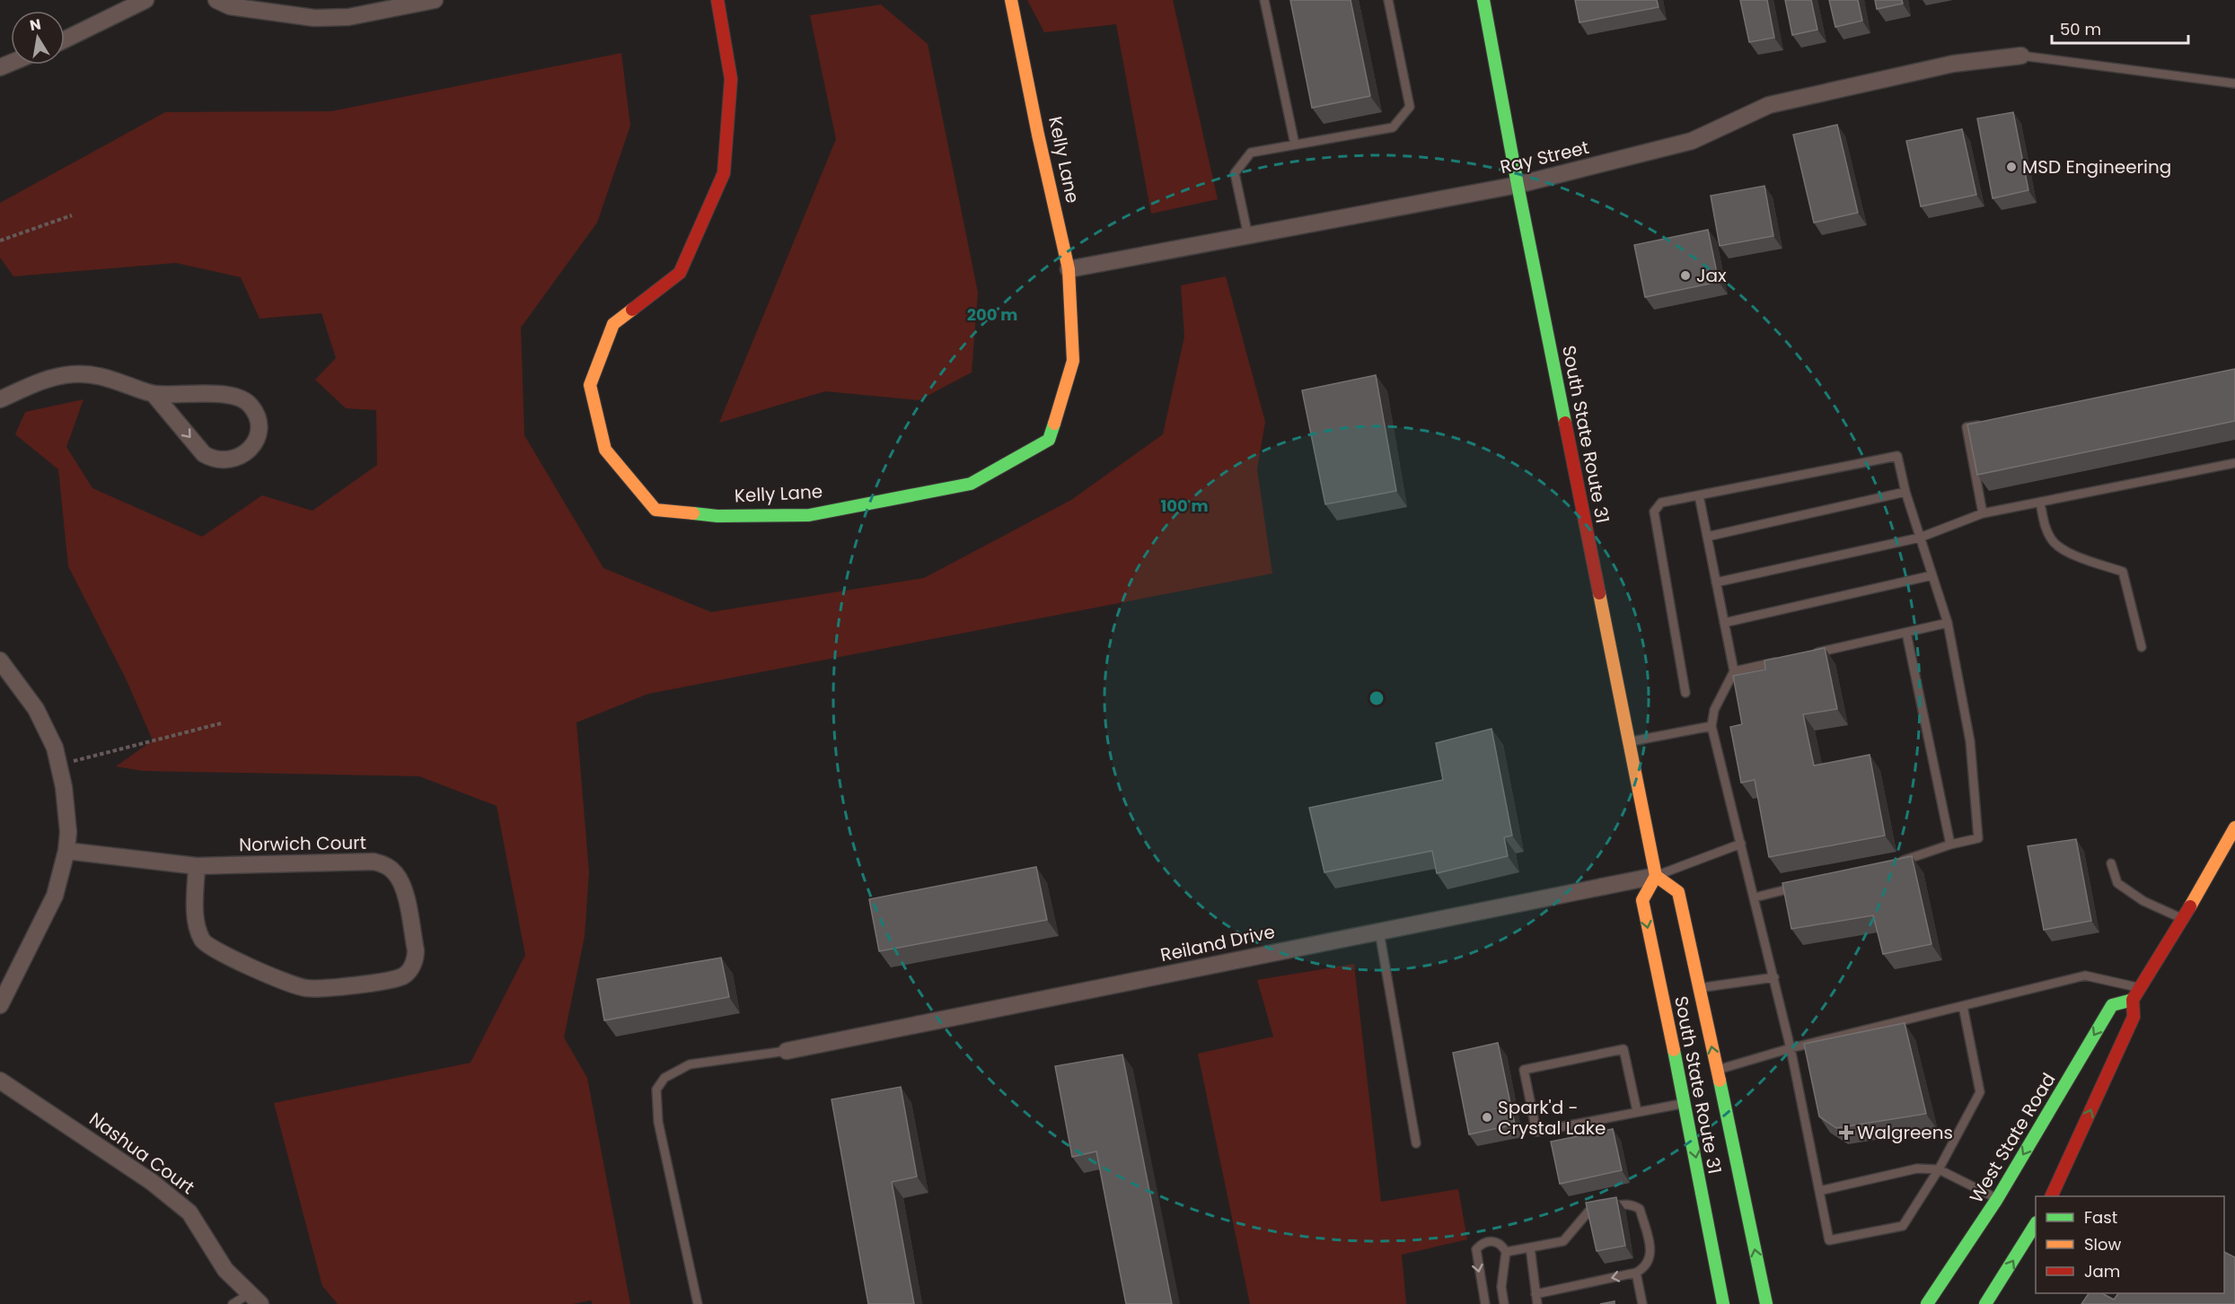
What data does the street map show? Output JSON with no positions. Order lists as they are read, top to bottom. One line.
{"streets":{"main road":["Kelly Lane","South State Route 31","West State Road"],"street":["Ray Street","Norwich Court","Reiland Drive","Nashua Court"]},"crossings":[["Ray Street","Kelly Lane"],["Ray Street","South State Route 31"],["South State Route 31","Reiland Drive"]],"places":{"other":["MSD Engineering","Jax","Spark'd - Crystal Lake"],"health":["Walgreens"]},"legend":["Fast","Slow","Jam"],"scale_bar":"50 m","north":"top","rings":["200 m","100 m"]}
